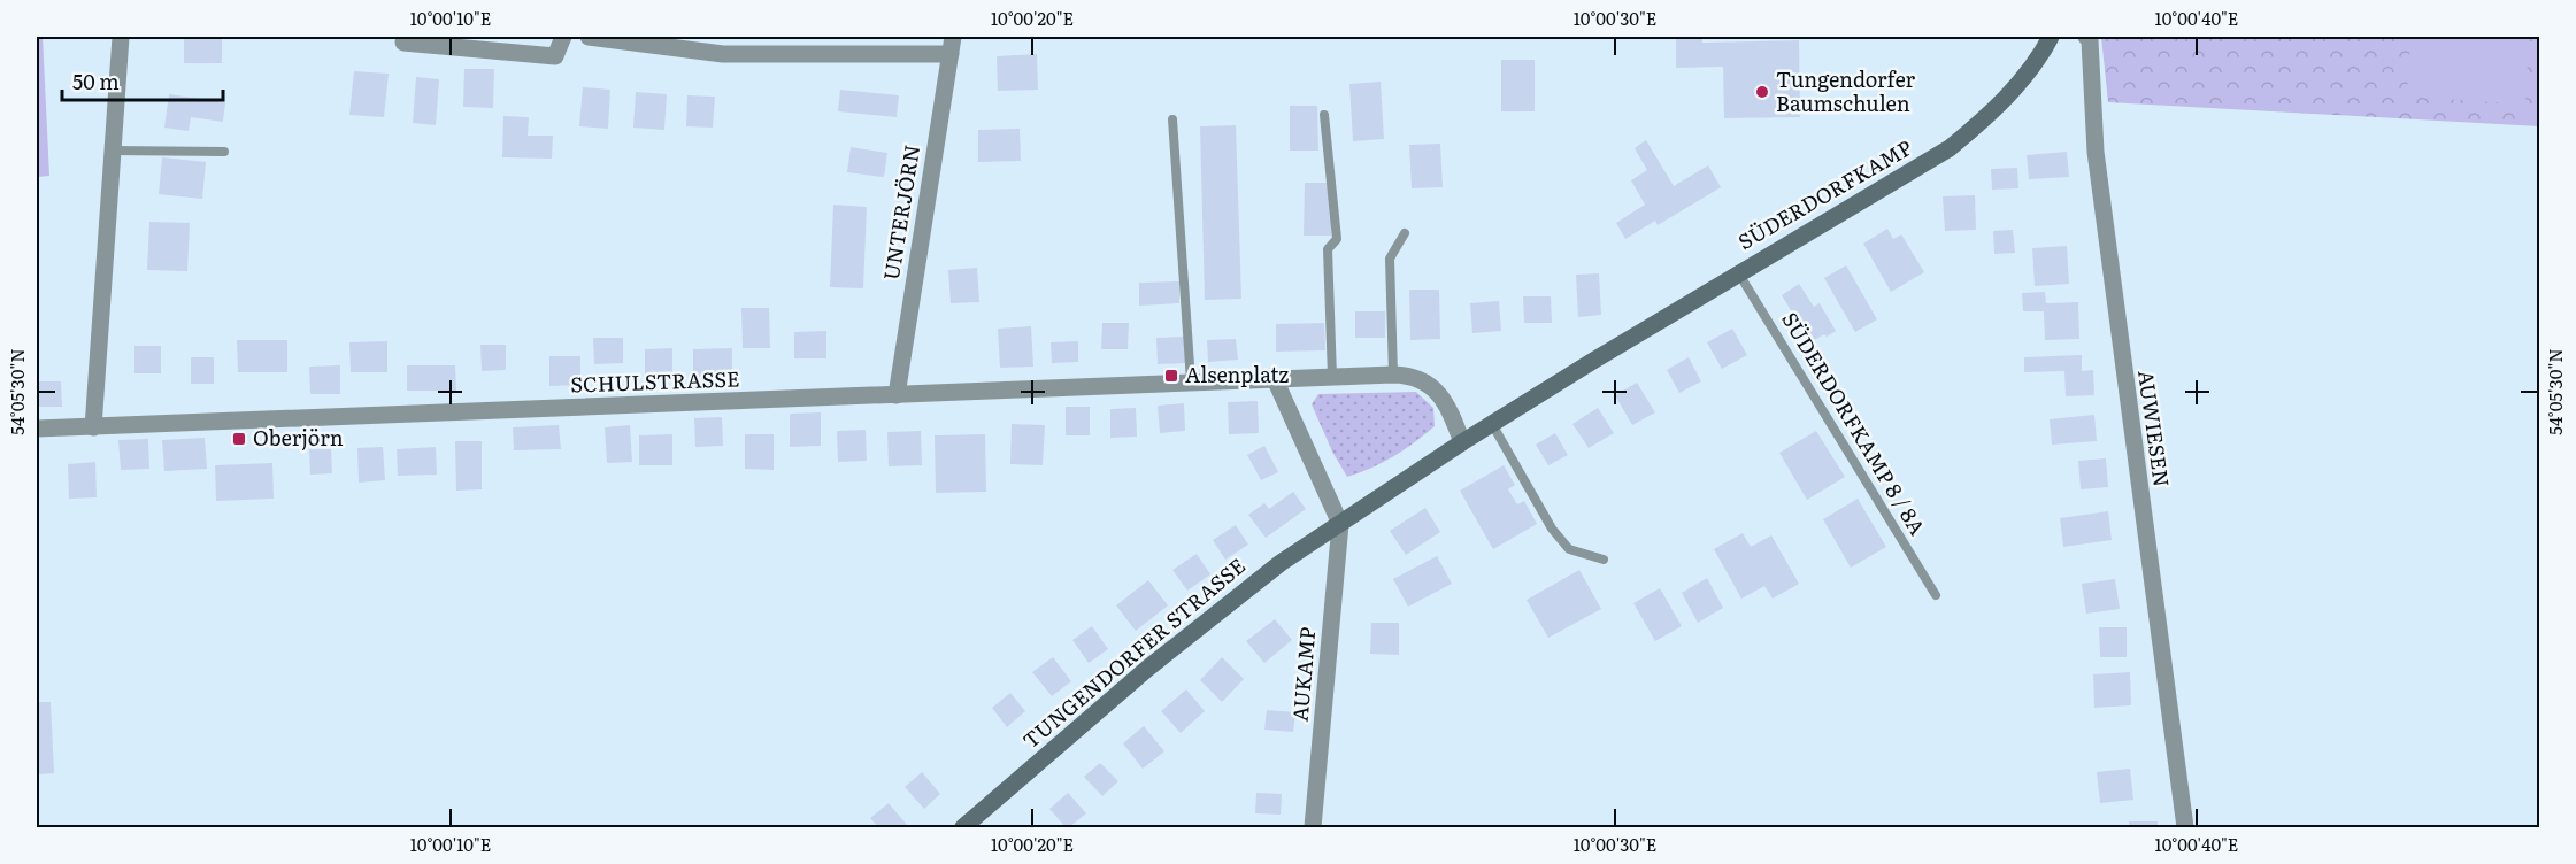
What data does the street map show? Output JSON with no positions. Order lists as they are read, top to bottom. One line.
{"streets":{"main road":["SÜDERDORFKAMP","TUNGENDORFER STRASSE"],"street":["UNTERJÖRN","SCHULSTRASSE","AUWIESEN","AUKAMP"],"lane":["SÜDERDORFKAMP 8 / 8A"]},"crossings":[["SÜDERDORFKAMP","SÜDERDORFKAMP 8 / 8A"],["UNTERJÖRN","SCHULSTRASSE"],["TUNGENDORFER STRASSE","AUKAMP"]],"places":{"other":["Tungendorfer Baumschulen"],"transit":["Alsenplatz","Oberjörn"]},"scale_bar":"50 m","coordinates":["10°00'10\"E","10°00'20\"E","10°00'30\"E","10°00'40\"E","54°05'30\"N"]}
